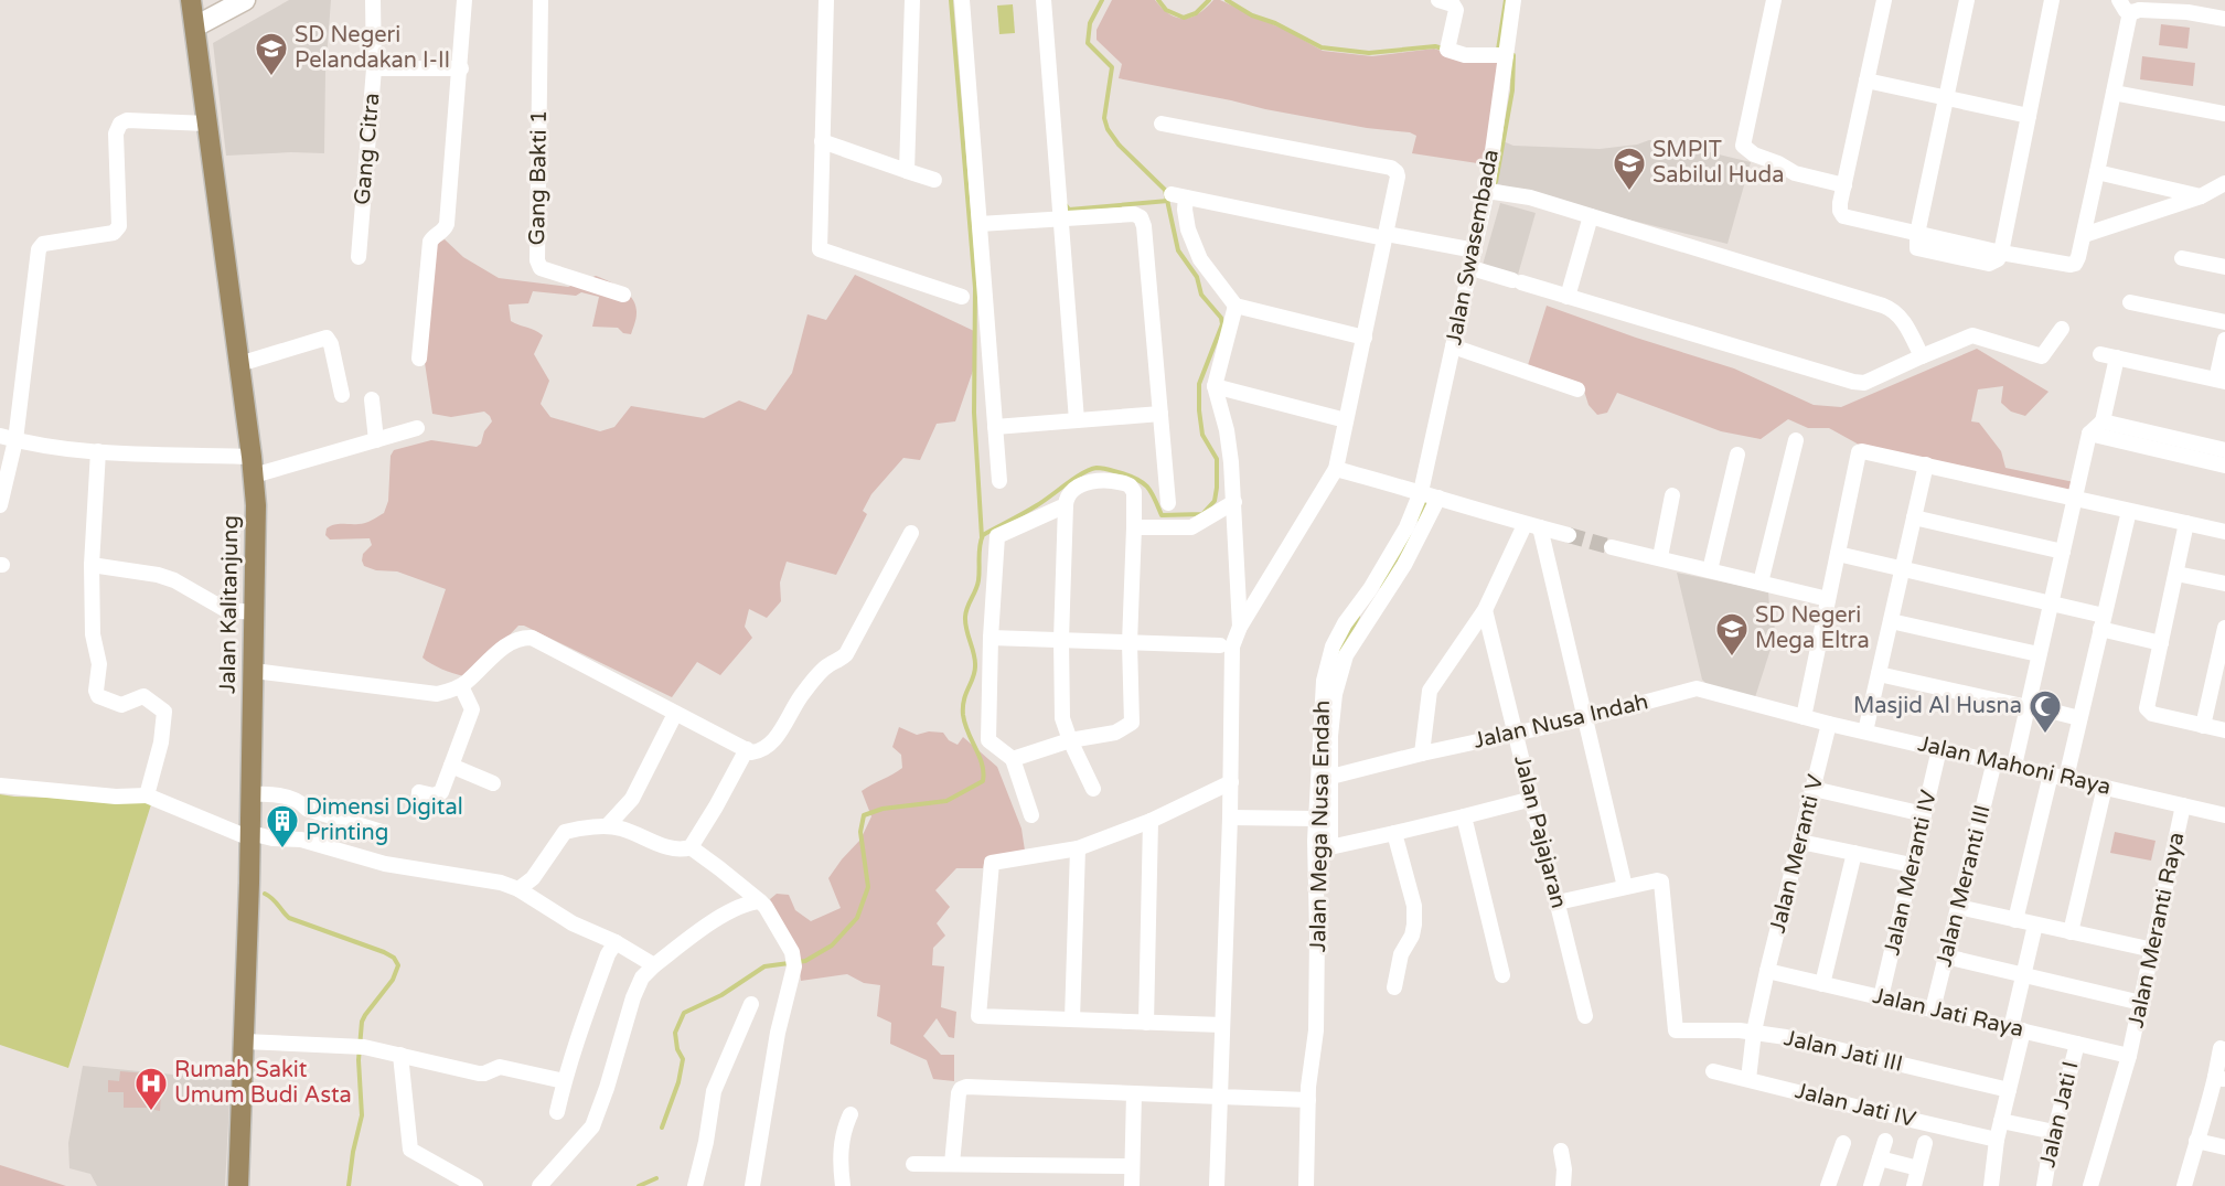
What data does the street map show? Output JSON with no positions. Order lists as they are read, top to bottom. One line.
{"streets":{"main road":["Jalan Kalitanjung"],"street":["Gang Citra","Gang Bakti 1","Jalan Swasembada","Jalan Nusa Indah","Jalan Mahoni Raya","Jalan Mega Nusa Endah","Jalan Pajajaran","Jalan Meranti V","Jalan Meranti IV","Jalan Meranti III","Jalan Meranti Raya","Jalan Jati Raya","Jalan Jati III","Jalan Jati IV","Jalan Jati I"]},"crossings":[["Jalan Swasembada","Jalan Mega Nusa Endah"],["Jalan Nusa Indah","Jalan Mahoni Raya"],["Jalan Nusa Indah","Jalan Mega Nusa Endah"],["Jalan Nusa Indah","Jalan Pajajaran"],["Jalan Mahoni Raya","Jalan Meranti V"],["Jalan Mahoni Raya","Jalan Meranti IV"],["Jalan Mahoni Raya","Jalan Meranti III"],["Jalan Mahoni Raya","Jalan Meranti Raya"],["Jalan Meranti V","Jalan Jati Raya"],["Jalan Meranti V","Jalan Jati III"],["Jalan Meranti V","Jalan Jati IV"],["Jalan Meranti IV","Jalan Jati Raya"],["Jalan Meranti III","Jalan Jati Raya"],["Jalan Meranti Raya","Jalan Jati Raya"],["Jalan Jati Raya","Jalan Jati I"]],"places":{"school or university":["SD Negeri Pelandakan I-II","SMPIT Sabilul Huda","SD Negeri Mega Eltra"],"mosque":["Masjid Al Husna"],"building":["Dimensi Digital Printing"],"hospital":["Rumah Sakit Umum Budi Asta"]}}
